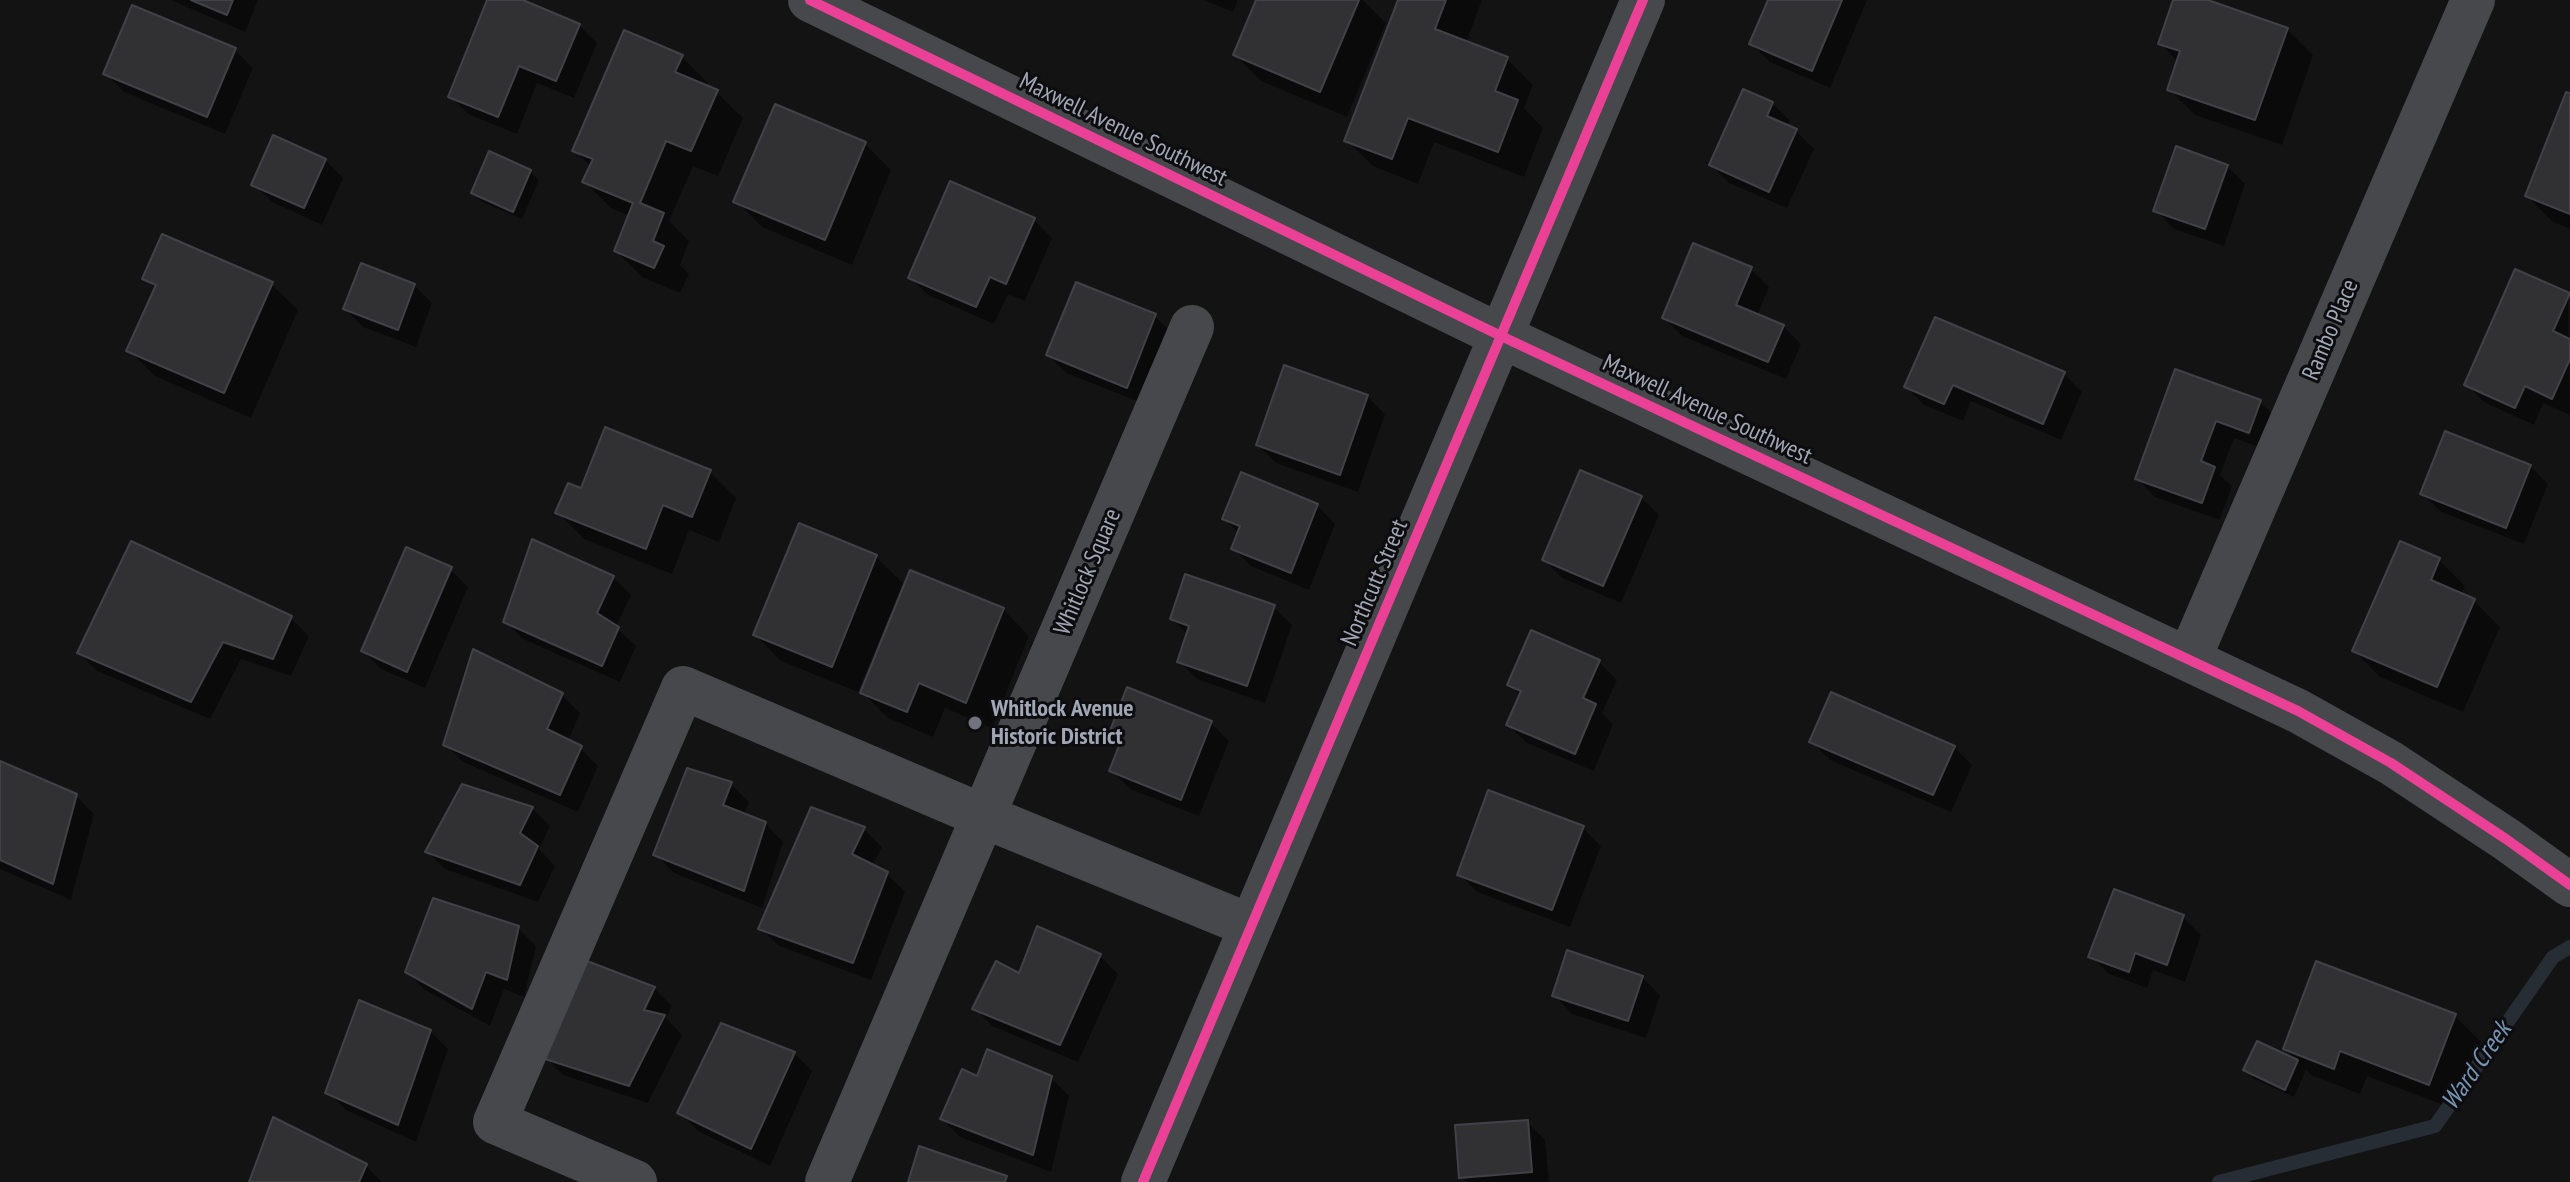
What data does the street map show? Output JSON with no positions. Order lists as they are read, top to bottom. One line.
{"streets":{"street":["Maxwell Avenue Southwest","Rambo Place","Whitlock Square","Northcutt Street"]},"crossings":[["Maxwell Avenue Southwest","Rambo Place"],["Maxwell Avenue Southwest","Northcutt Street"]],"water":["Ward Creek"],"places":["Whitlock Avenue Historic District"]}
